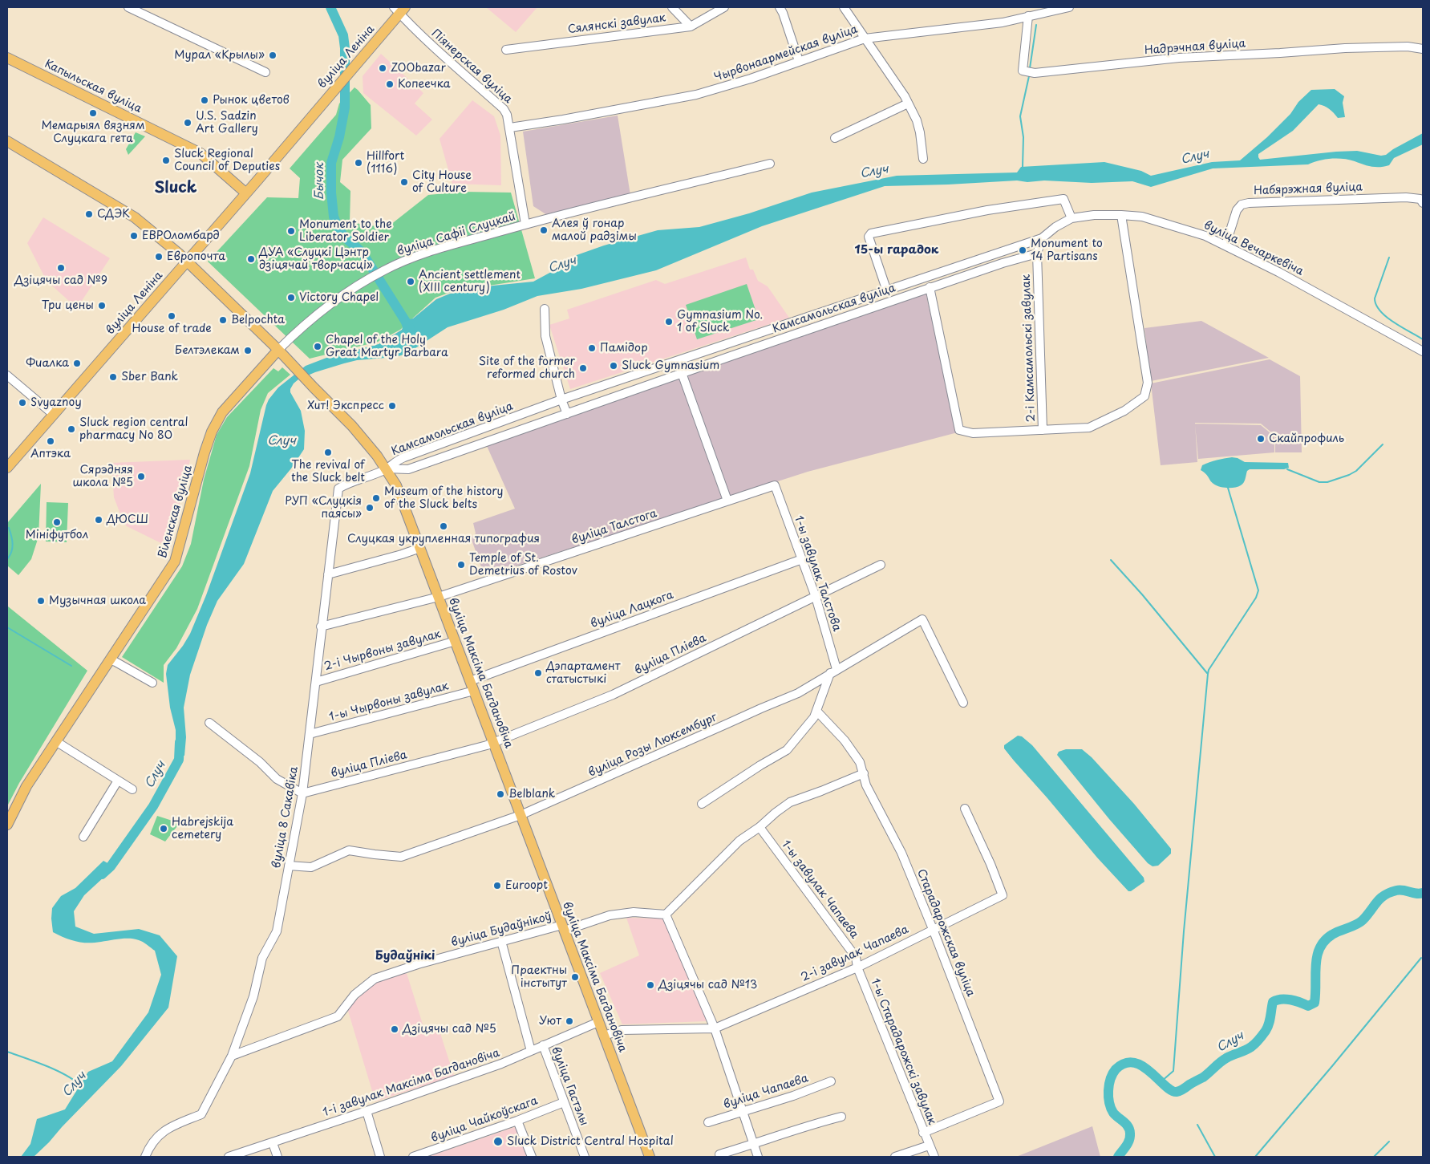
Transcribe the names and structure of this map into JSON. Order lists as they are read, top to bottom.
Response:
{
  "streets": {
    "main road": [
      "вуліца Леніна",
      "Капыльская вуліца",
      "Віленская вуліца",
      "вуліца Максіма Багдановіча"
    ],
    "street": [
      "Сялянскі завулак",
      "Надрэчная вуліца",
      "Чырвонаармейская вуліца",
      "Піянерская вуліца",
      "Набярэжная вуліца",
      "вуліца Сафіі Слуцкай",
      "вуліца Вечаркевіча",
      "Камсамольская вуліца",
      "2-і Камсамольскі завулак",
      "вуліца Талстога",
      "1-ы завулак Талстова",
      "вуліца Лацкога",
      "2-і Чырвоны завулак",
      "вуліца Пліева",
      "1-ы Чырвоны завулак",
      "вуліца Розы Люксембург",
      "вуліца 8 Сакавіка",
      "1-ы завулак Чапаева",
      "вуліца Будаўнікоў",
      "Старадарожская вуліца",
      "2-і завулак Чапаева",
      "1-ы Старадарожскі завулак",
      "1-і завулак Максіма Багдановіча",
      "вуліца Гастэлы",
      "вуліца Чапаева",
      "вуліца Чайкоўскага"
    ]
  },
  "crossings": [
    ["Надрэчная вуліца", "Чырвонаармейская вуліца"],
    ["Чырвонаармейская вуліца", "Піянерская вуліца"],
    ["вуліца Леніна", "Піянерская вуліца"],
    ["вуліца Леніна", "Капыльская вуліца"],
    ["вуліца Леніна", "вуліца Максіма Багдановіча"],
    ["Піянерская вуліца", "вуліца Сафіі Слуцкай"],
    ["Набярэжная вуліца", "вуліца Вечаркевіча"],
    ["вуліца Сафіі Слуцкай", "Віленская вуліца"],
    ["вуліца Сафіі Слуцкай", "вуліца Максіма Багдановіча"],
    ["вуліца Вечаркевіча", "2-і Камсамольскі завулак"],
    ["Камсамольская вуліца", "2-і Камсамольскі завулак"],
    ["Камсамольская вуліца", "вуліца Максіма Багдановіча"],
    ["Камсамольская вуліца", "вуліца 8 Сакавіка"],
    ["Віленская вуліца", "вуліца Максіма Багдановіча"],
    ["вуліца Талстога", "1-ы завулак Талстова"],
    ["вуліца Талстога", "вуліца Максіма Багдановіча"],
    ["вуліца Талстога", "вуліца 8 Сакавіка"],
    ["1-ы завулак Талстова", "вуліца Лацкога"],
    ["1-ы завулак Талстова", "вуліца Пліева"],
    ["1-ы завулак Талстова", "вуліца Розы Люксембург"],
    ["вуліца Лацкога", "вуліца Максіма Багдановіча"],
    ["вуліца Лацкога", "1-ы Чырвоны завулак"],
    ["2-і Чырвоны завулак", "вуліца Максіма Багдановіча"],
    ["2-і Чырвоны завулак", "вуліца 8 Сакавіка"],
    ["вуліца Пліева", "вуліца Максіма Багдановіча"],
    ["вуліца Пліева", "вуліца 8 Сакавіка"],
    ["вуліца Максіма Багдановіча", "1-ы Чырвоны завулак"],
    ["вуліца Максіма Багдановіча", "вуліца Розы Люксембург"],
    ["вуліца Максіма Багдановіча", "вуліца 8 Сакавіка"],
    ["вуліца Максіма Багдановіча", "вуліца Будаўнікоў"],
    ["вуліца Максіма Багдановіча", "2-і завулак Чапаева"],
    ["вуліца Максіма Багдановіча", "1-і завулак Максіма Багдановіча"],
    ["1-ы Чырвоны завулак", "вуліца 8 Сакавіка"],
    ["вуліца Розы Люксембург", "вуліца 8 Сакавіка"],
    ["вуліца 8 Сакавіка", "вуліца Будаўнікоў"],
    ["1-ы завулак Чапаева", "2-і завулак Чапаева"],
    ["1-ы завулак Чапаева", "1-ы Старадарожскі завулак"],
    ["Старадарожская вуліца", "2-і завулак Чапаева"],
    ["Старадарожская вуліца", "1-ы Старадарожскі завулак"],
    ["2-і завулак Чапаева", "1-ы Старадарожскі завулак"],
    ["1-і завулак Максіма Багдановіча", "вуліца Гастэлы"],
    ["вуліца Гастэлы", "вуліца Чайкоўскага"]
  ],
  "districts": ["Sluck", "15-ы гарадок", "Будаўнікі"],
  "water": ["Случ", "Бычок"],
  "places": [
    "Мурал «Крылы»",
    "ZOObazar",
    "Копеечка",
    "Рынок цветов",
    "Мемарыял вязням Слуцкага гета",
    "U.S. Sadzin Art Gallery",
    "Sluck Regional Council of Deputies",
    "Hillfort (1116)",
    "City House of Culture",
    "СДЭК",
    "Алея ў гонар малой радзімы",
    "Monument to the Liberator Soldier",
    "ЕВРОломбард",
    "Monument to 14 Partisans",
    "Европочта",
    "ДУА «Слуцкі Цэнтр дзіцячай творчасці»",
    "Дзіцячы сад №9",
    "Ancient settlement (XIII century)",
    "Victory Chapel",
    "Три цены",
    "House of trade",
    "Belpochta",
    "Gymnasium No. 1 of Sluck",
    "Chapel of the Holy Great Martyr Barbara",
    "Памідор",
    "Белтэлекам",
    "Фиалка",
    "Sluck Gymnasium",
    "Site of the former reformed church",
    "Sber Bank",
    "Svyaznoy",
    "Хит! Экспресс",
    "Sluck region central pharmacy No 80",
    "Скайпрофиль",
    "Аптэка",
    "The revival of the Sluck belt",
    "Сярэдняя школа №5",
    "Museum of the history of the Sluck belts",
    "РУП «Слуцкія паясы»",
    "ДЮСШ",
    "Мініфутбол",
    "Слуцкая укрупленная типография",
    "Temple of St. Demetrius of Rostov",
    "Музычная школа",
    "Дэпартамент статыстыкі",
    "Belblank",
    "Habrejskija cemetery",
    "Euroopt",
    "Праектны інстытут",
    "Дзіцячы сад №13",
    "Уют",
    "Дзіцячы сад №5",
    "Sluck District Central Hospital"
  ]
}
